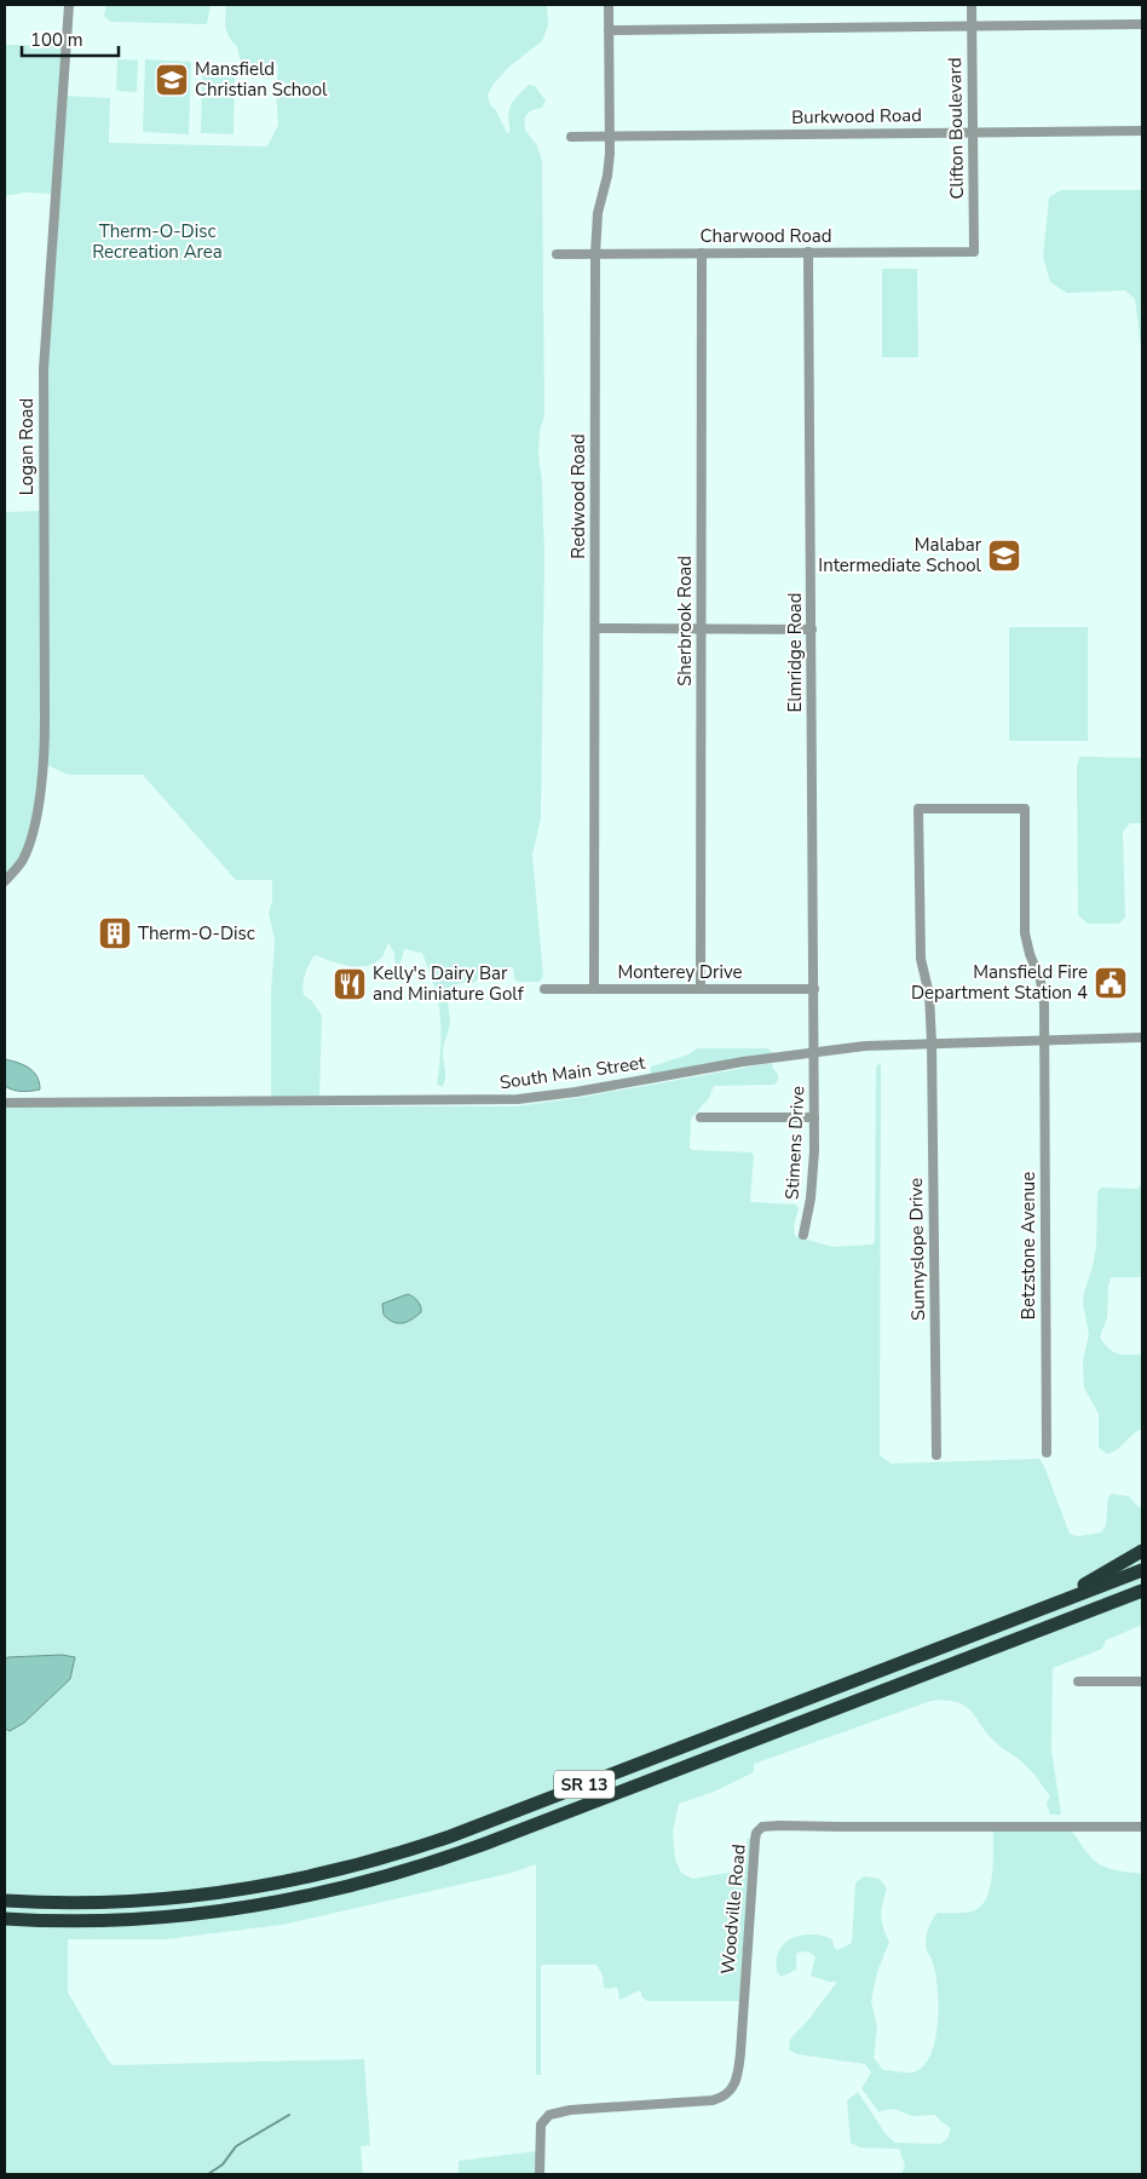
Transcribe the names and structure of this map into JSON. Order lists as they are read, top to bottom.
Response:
{
  "streets": {
    "highway": ["SR 13"],
    "street": [
      "Burkwood Road",
      "Clifton Boulevard",
      "Charwood Road",
      "Logan Road",
      "Redwood Road",
      "Sherbrook Road",
      "Elmridge Road",
      "Monterey Drive",
      "South Main Street",
      "Stimens Drive",
      "Betzstone Avenue",
      "Sunnyslope Drive",
      "Woodville Road"
    ]
  },
  "crossings": [
    ["Burkwood Road", "Clifton Boulevard"],
    ["Burkwood Road", "Redwood Road"],
    ["Clifton Boulevard", "Charwood Road"],
    ["Charwood Road", "Redwood Road"],
    ["Charwood Road", "Sherbrook Road"],
    ["Charwood Road", "Elmridge Road"],
    ["Redwood Road", "Monterey Drive"],
    ["Sherbrook Road", "Monterey Drive"],
    ["Elmridge Road", "Monterey Drive"],
    ["Elmridge Road", "South Main Street"],
    ["Elmridge Road", "Stimens Drive"],
    ["South Main Street", "Stimens Drive"],
    ["South Main Street", "Betzstone Avenue"],
    ["South Main Street", "Sunnyslope Drive"],
    ["Betzstone Avenue", "Sunnyslope Drive"]
  ],
  "parks": ["Therm-O-Disc Recreation Area"],
  "places": {
    "school or university": ["Mansfield Christian School", "Malabar Intermediate School"],
    "building": ["Therm-O-Disc"],
    "public building": ["Mansfield Fire Department Station 4"],
    "restaurant": ["Kelly's Dairy Bar and Miniature Golf"]
  },
  "scale_bar": "100 m"
}
